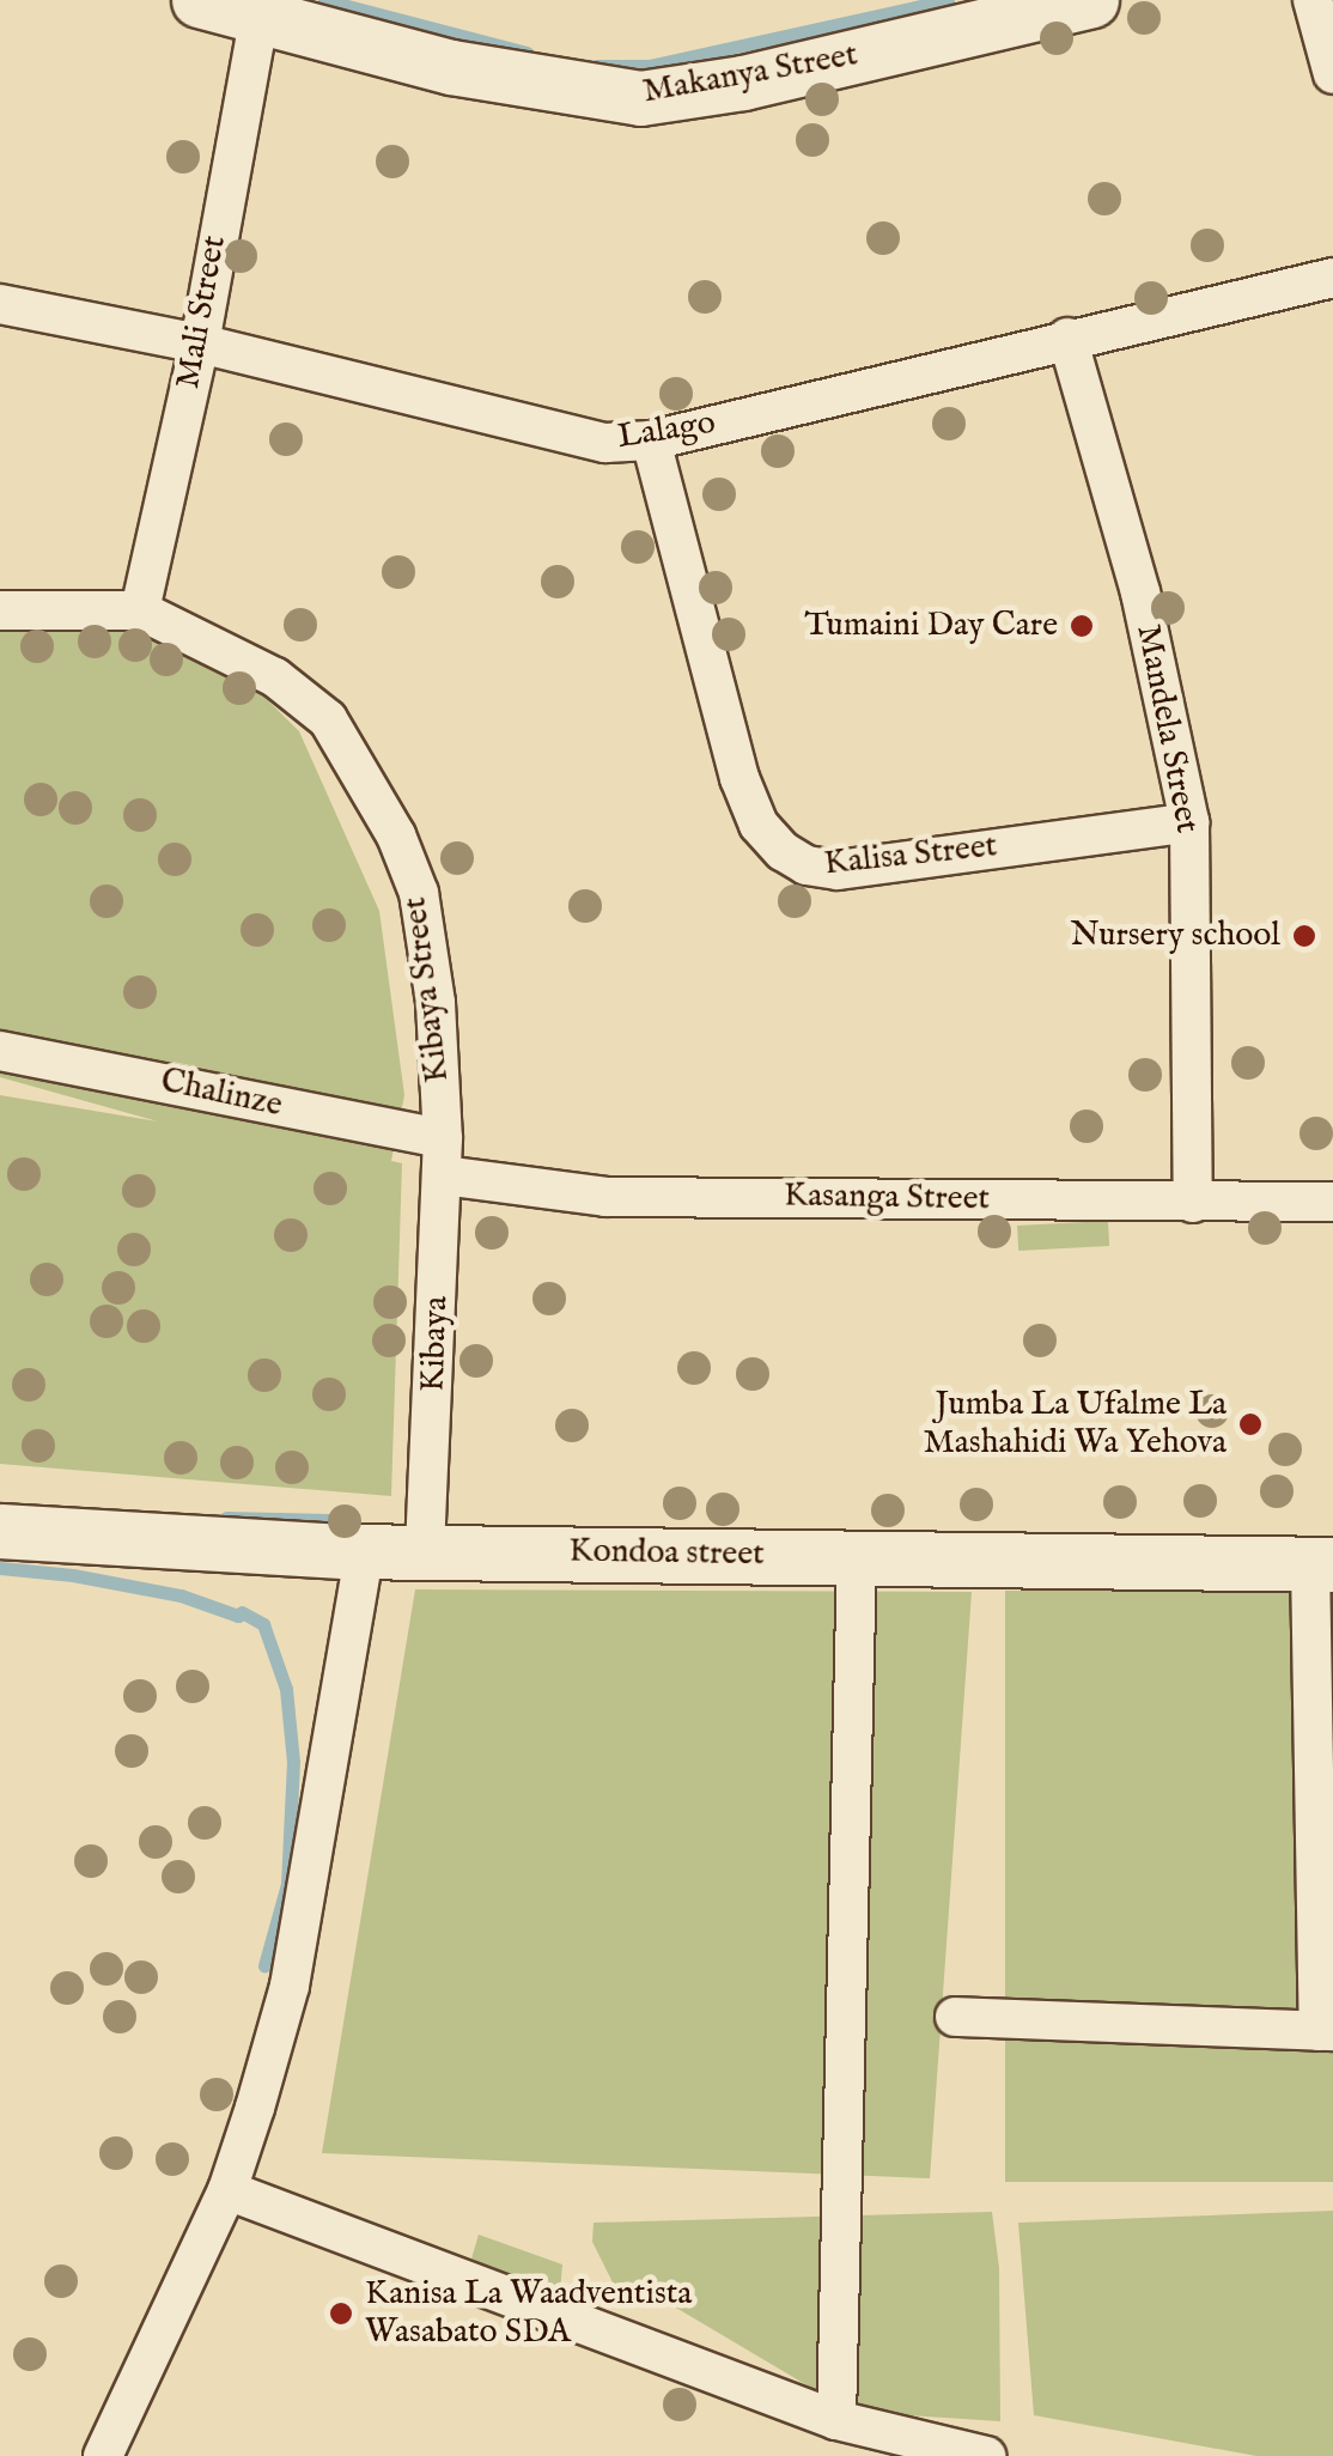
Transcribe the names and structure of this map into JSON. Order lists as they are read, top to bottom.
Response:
{
  "streets": {
    "street": [
      "Makanya Street",
      "Mali Street",
      "Lalago",
      "Mandela Street",
      "Kalisa Street",
      "Kibaya Street",
      "Chalinze",
      "Kasanga Street",
      "Kibaya",
      "Kondoa street"
    ]
  },
  "crossings": [
    ["Makanya Street", "Mali Street"],
    ["Mali Street", "Lalago"],
    ["Mali Street", "Kibaya Street"],
    ["Lalago", "Mandela Street"],
    ["Lalago", "Kalisa Street"],
    ["Mandela Street", "Kalisa Street"],
    ["Mandela Street", "Kasanga Street"],
    ["Kibaya Street", "Chalinze"],
    ["Kibaya Street", "Kasanga Street"],
    ["Kibaya Street", "Kibaya"],
    ["Chalinze", "Kasanga Street"],
    ["Chalinze", "Kibaya"],
    ["Kasanga Street", "Kibaya"],
    ["Kibaya", "Kondoa street"]
  ],
  "places": [
    "Tumaini Day Care",
    "Nursery school",
    "Jumba La Ufalme La Mashahidi Wa Yehova",
    "Kanisa La Waadventista Wasabato SDA"
  ]
}
